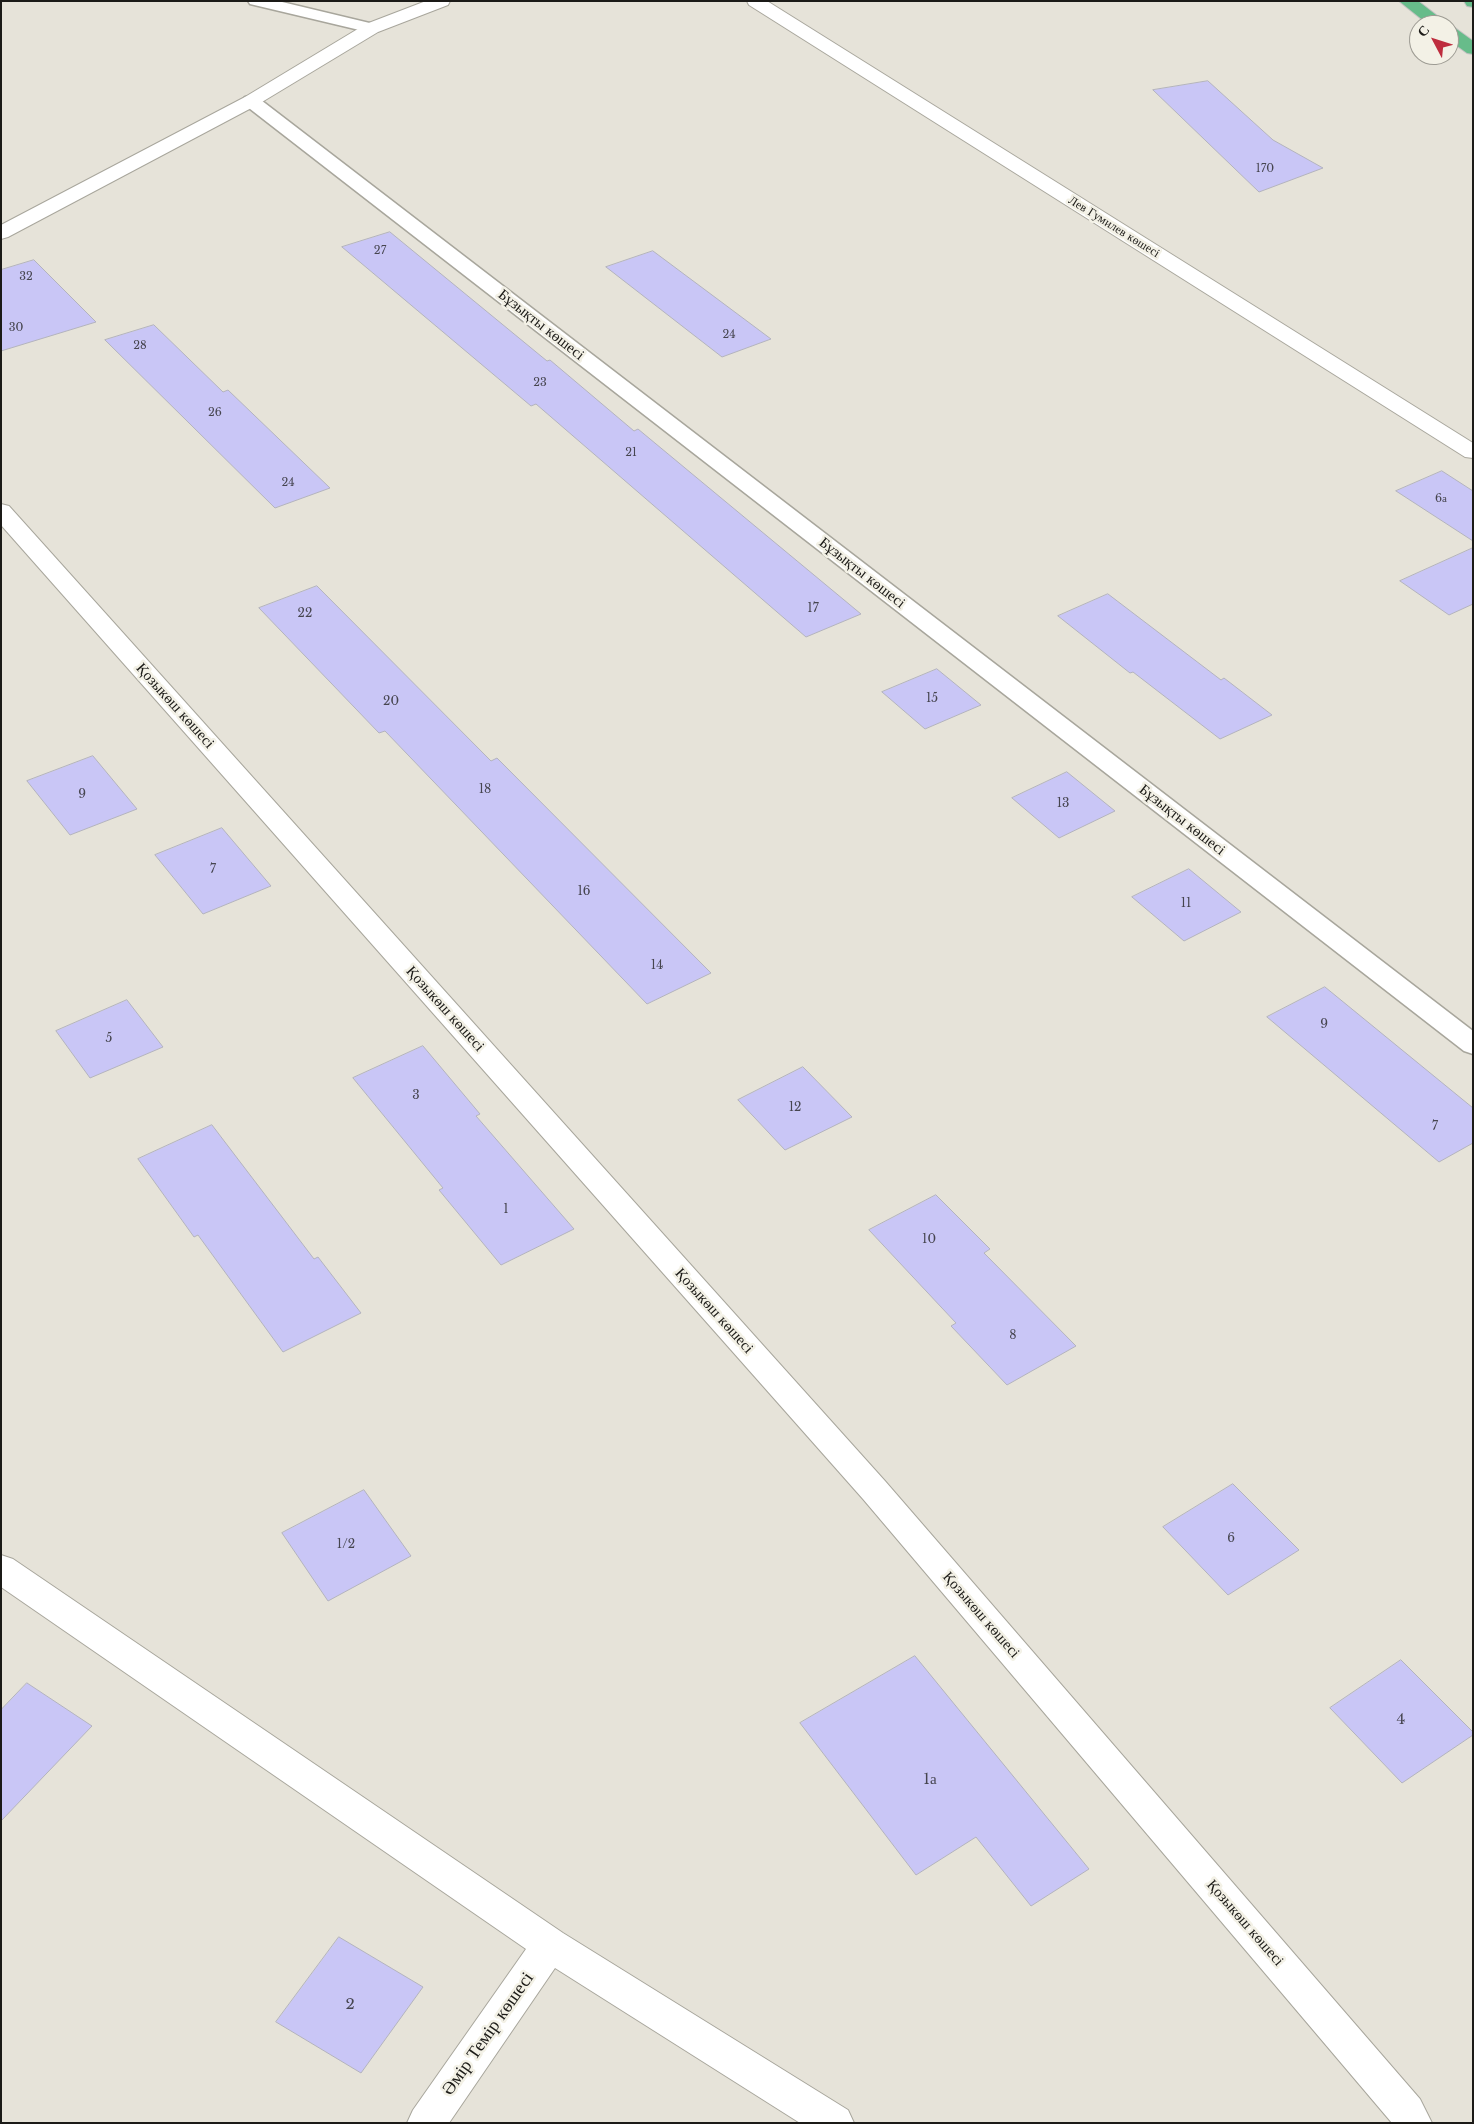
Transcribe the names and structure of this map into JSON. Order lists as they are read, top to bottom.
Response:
{
  "streets": {
    "street": ["Лев Гумилев көшесі", "Қозыкөш көшесі", "Әмір Темір көшесі"],
    "lane": ["Бұзықты көшесі"]
  },
  "house_numbers": [
    "170",
    "27",
    "32",
    "30",
    "24",
    "28",
    "23",
    "26",
    "21",
    "24",
    "6а",
    "17",
    "22",
    "15",
    "20",
    "18",
    "9",
    "13",
    "7",
    "16",
    "11",
    "14",
    "9",
    "5",
    "3",
    "12",
    "7",
    "1",
    "10",
    "8",
    "6",
    "1/2",
    "4",
    "1а",
    "2"
  ],
  "north": "top left"
}
